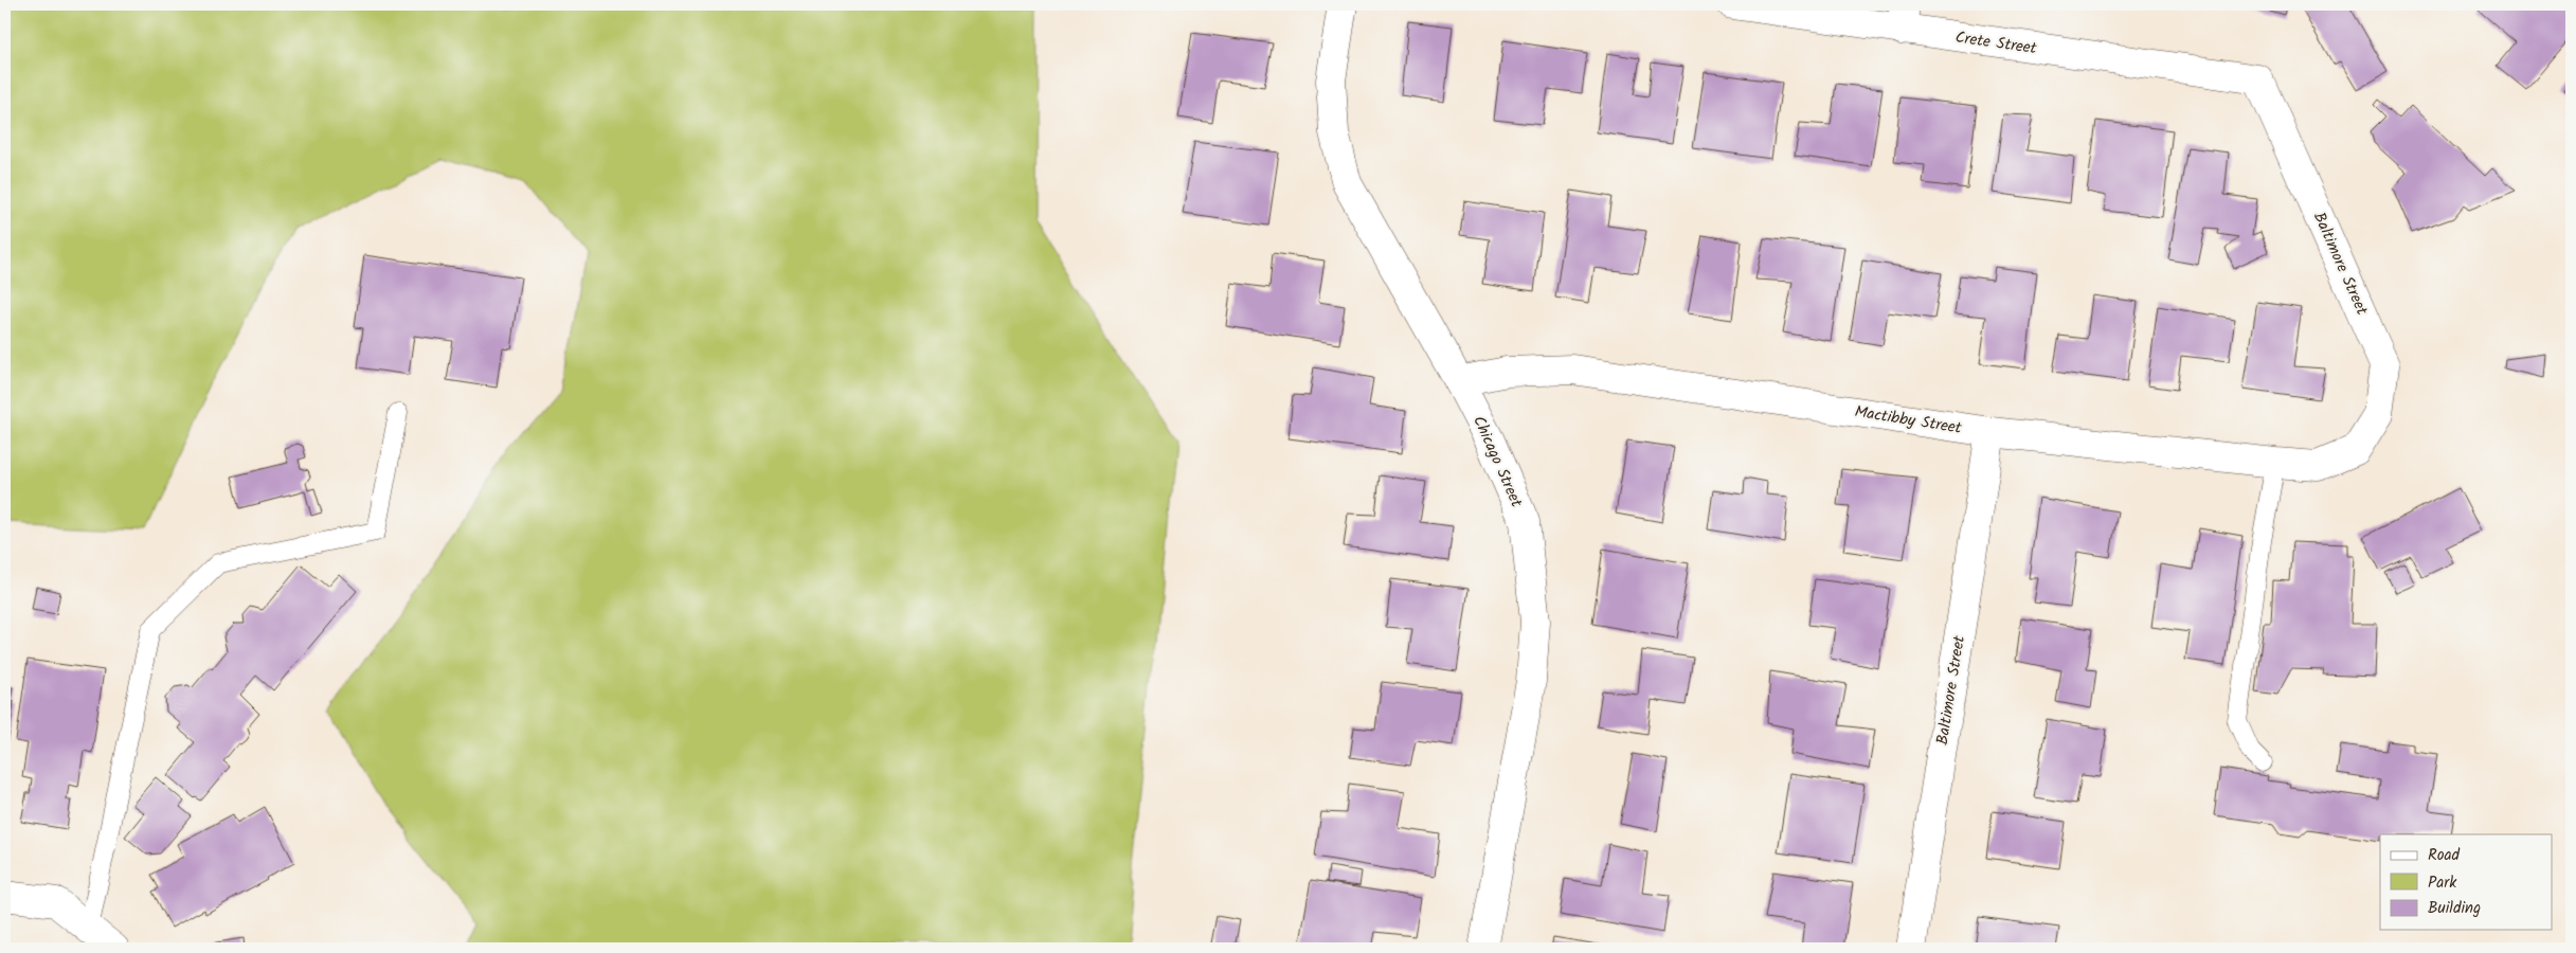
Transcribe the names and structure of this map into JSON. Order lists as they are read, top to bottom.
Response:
{
  "streets": {
    "street": [
      "Crete Street",
      "Baltimore Street",
      "Mactibby Street",
      "Chicago Street"
    ]
  },
  "crossings": [
    ["Crete Street", "Baltimore Street"],
    ["Baltimore Street", "Mactibby Street"],
    ["Mactibby Street", "Chicago Street"]
  ],
  "legend": ["Road", "Park", "Building"]
}
